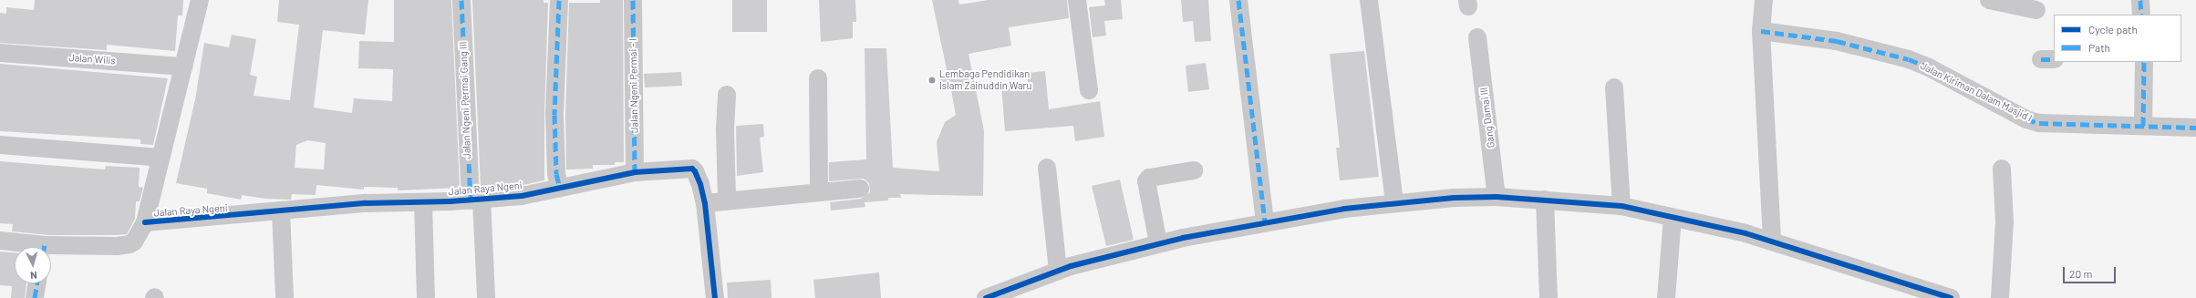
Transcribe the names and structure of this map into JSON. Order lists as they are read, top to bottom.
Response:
{
  "streets": {
    "street": [
      "Jalan Wilis",
      "Jalan Ngeni Permai - I",
      "Jalan Kiriman Dalam Masjid I",
      "Jalan Ngeni Permai Gang III",
      "Gang Damai III",
      "Jalan Raya Ngeni"
    ]
  },
  "crossings": [
    ["Jalan Ngeni Permai - I", "Jalan Raya Ngeni"],
    ["Jalan Ngeni Permai Gang III", "Jalan Raya Ngeni"]
  ],
  "places": ["Lembaga Pendidikan Islam Zainuddin Waru"],
  "legend": ["Cycle path", "Path"],
  "scale_bar": "20 m",
  "north": "bottom"
}
